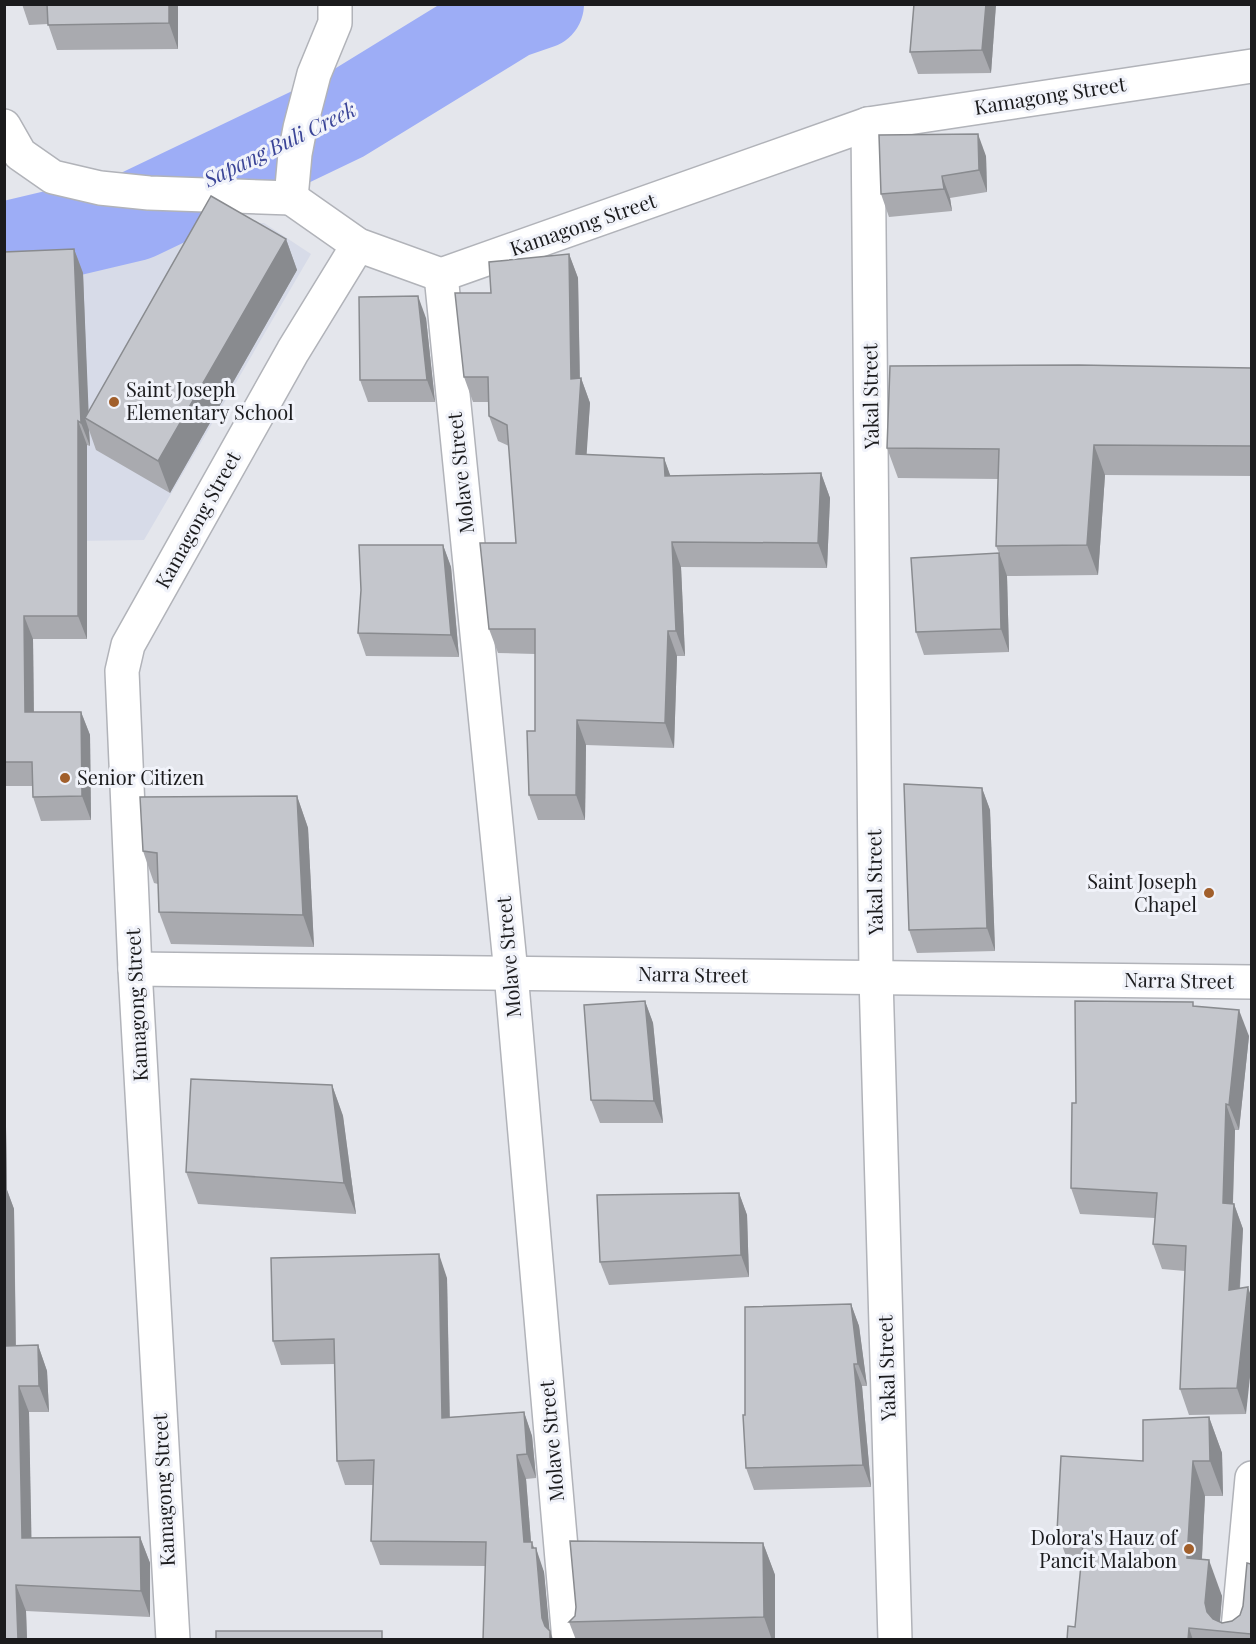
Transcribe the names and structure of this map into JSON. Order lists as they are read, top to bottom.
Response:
{
  "streets": {
    "street": [
      "Kamagong Street",
      "Yakal Street",
      "Molave Street",
      "Narra Street"
    ]
  },
  "crossings": [
    ["Kamagong Street", "Yakal Street"],
    ["Kamagong Street", "Molave Street"],
    ["Kamagong Street", "Narra Street"],
    ["Yakal Street", "Narra Street"],
    ["Molave Street", "Narra Street"]
  ],
  "water": ["Sapang Buli Creek"],
  "places": [
    "Saint Joseph Elementary School",
    "Senior Citizen",
    "Saint Joseph Chapel",
    "Dolora's Hauz of Pancit Malabon"
  ]
}
